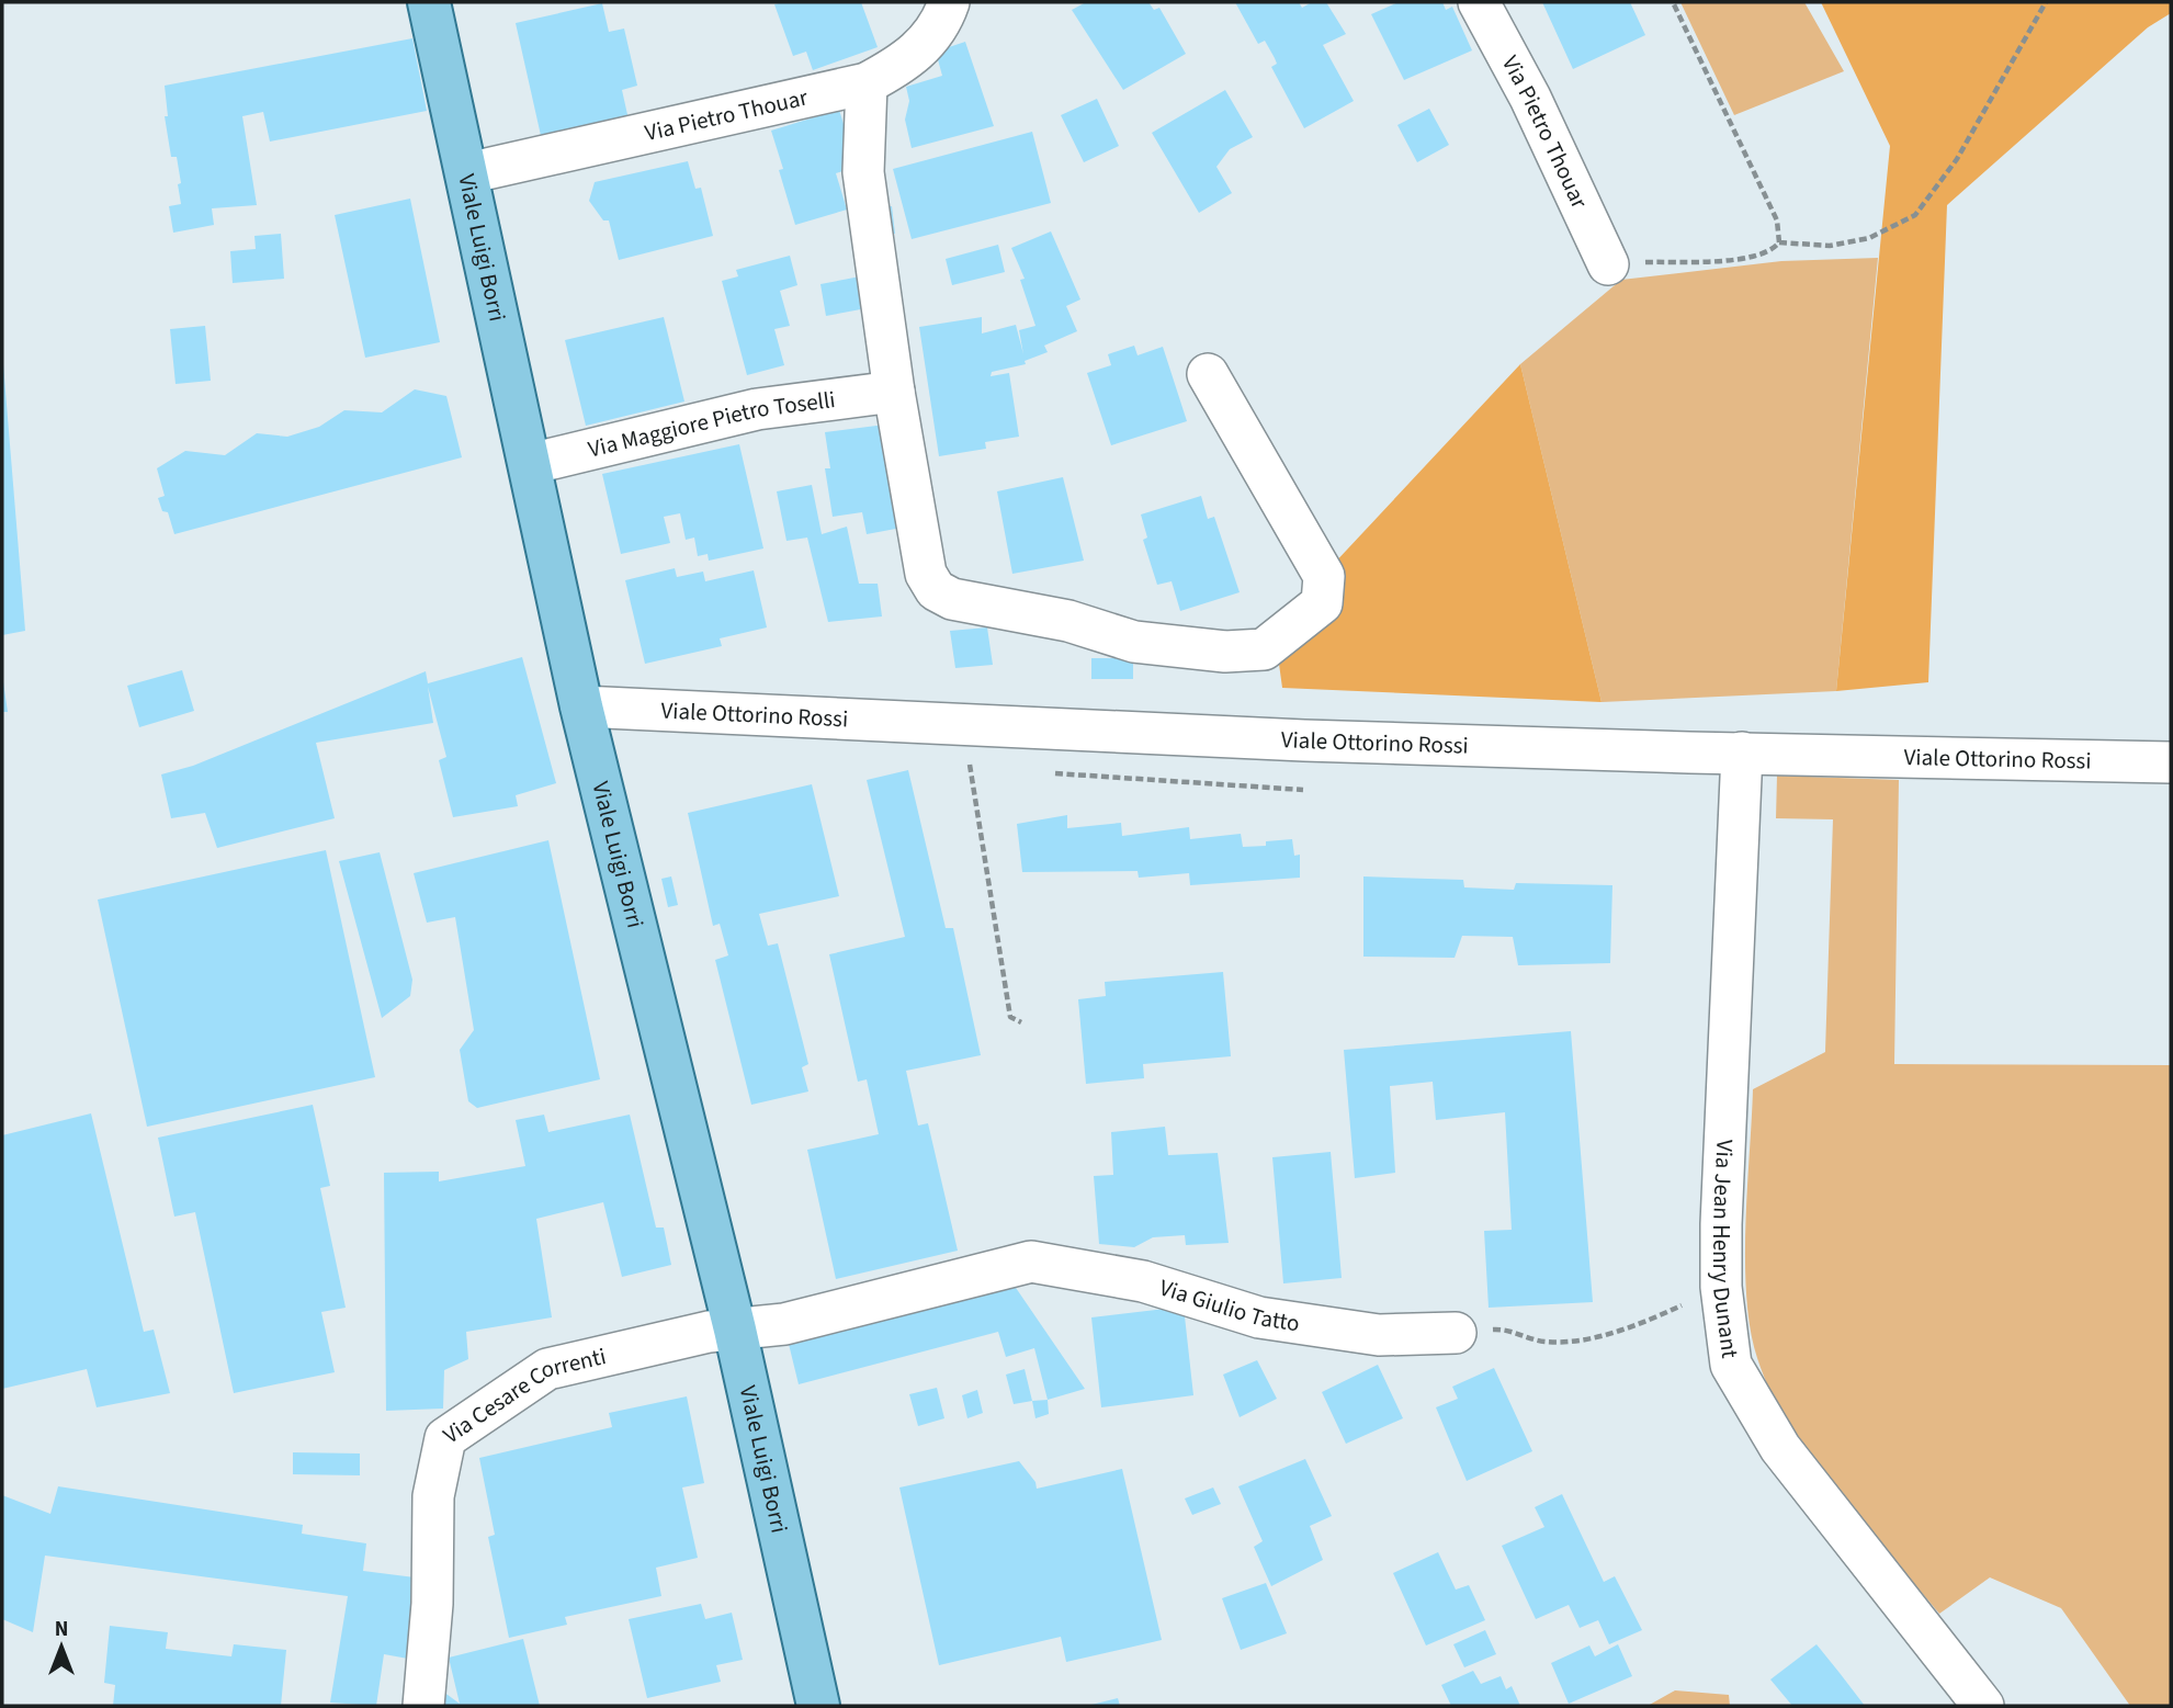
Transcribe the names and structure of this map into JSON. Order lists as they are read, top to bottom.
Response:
{
  "streets": {
    "main road": ["Viale Luigi Borri"],
    "street": [
      "Via Pietro Thouar",
      "Via Maggiore Pietro Toselli",
      "Viale Ottorino Rossi",
      "Via Jean Henry Dunant",
      "Via Giulio Tatto",
      "Via Cesare Correnti"
    ]
  },
  "crossings": [
    ["Via Pietro Thouar", "Viale Luigi Borri"],
    ["Viale Luigi Borri", "Via Maggiore Pietro Toselli"],
    ["Viale Luigi Borri", "Viale Ottorino Rossi"],
    ["Viale Luigi Borri", "Via Giulio Tatto"],
    ["Viale Luigi Borri", "Via Cesare Correnti"],
    ["Viale Ottorino Rossi", "Via Jean Henry Dunant"],
    ["Via Giulio Tatto", "Via Cesare Correnti"]
  ],
  "north": "top"
}
